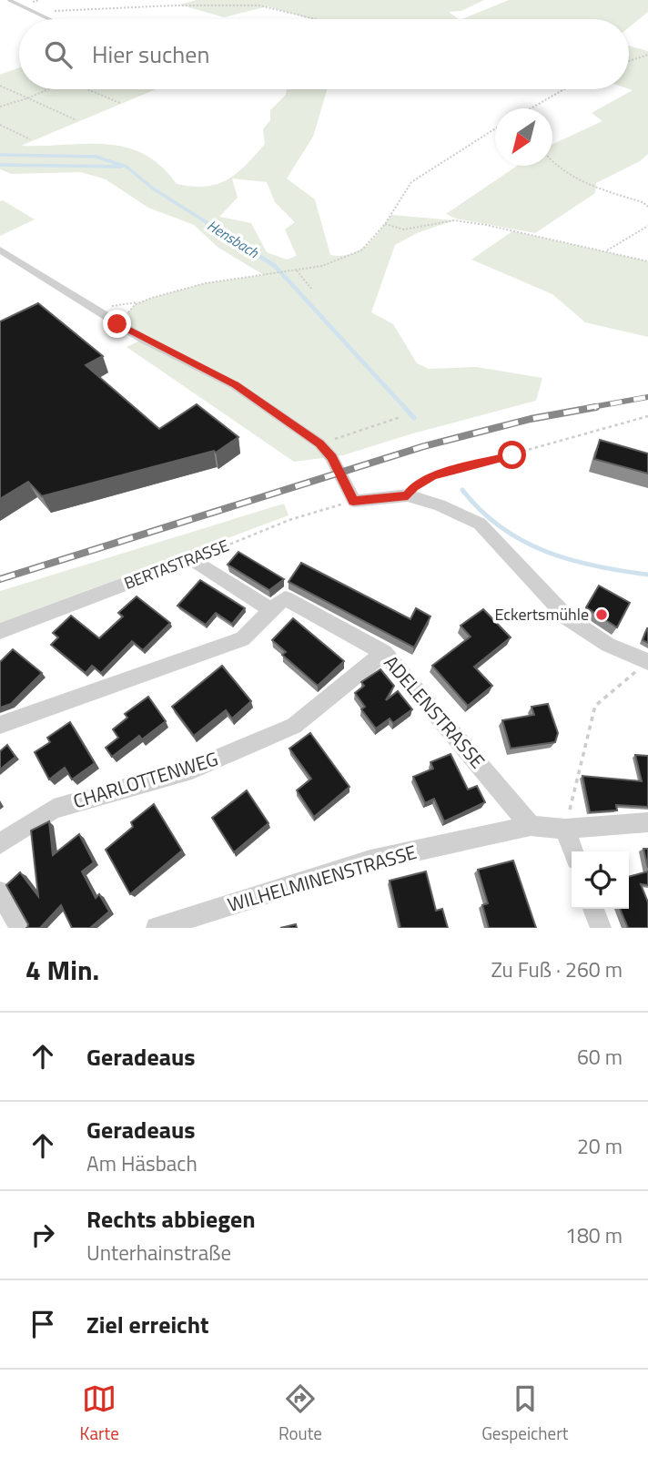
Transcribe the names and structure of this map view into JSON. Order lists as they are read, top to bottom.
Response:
{
  "streets": {
    "street": [
      "BERTASTRASSE",
      "ADELENSTRASSE",
      "CHARLOTTENWEG",
      "WILHELMINENSTRASSE"
    ]
  },
  "crossings": [
    ["ADELENSTRASSE", "CHARLOTTENWEG"],
    ["ADELENSTRASSE", "WILHELMINENSTRASSE"]
  ],
  "water": ["Hensbach"],
  "places": ["Eckertsmühle"],
  "north": "bottom left",
  "page": {
    "search": "Hier suchen",
    "heading": ["4 Min.", "Zu Fuß · 260 m"],
    "list": [
      ["Geradeaus", "60 m"],
      ["Geradeaus", "Am Häsbach", "20 m"],
      ["Rechts abbiegen", "Unterhainstraße", "180 m"],
      "Ziel erreicht"
    ],
    "nav": ["Karte", "Route", "Gespeichert"]
  }
}
